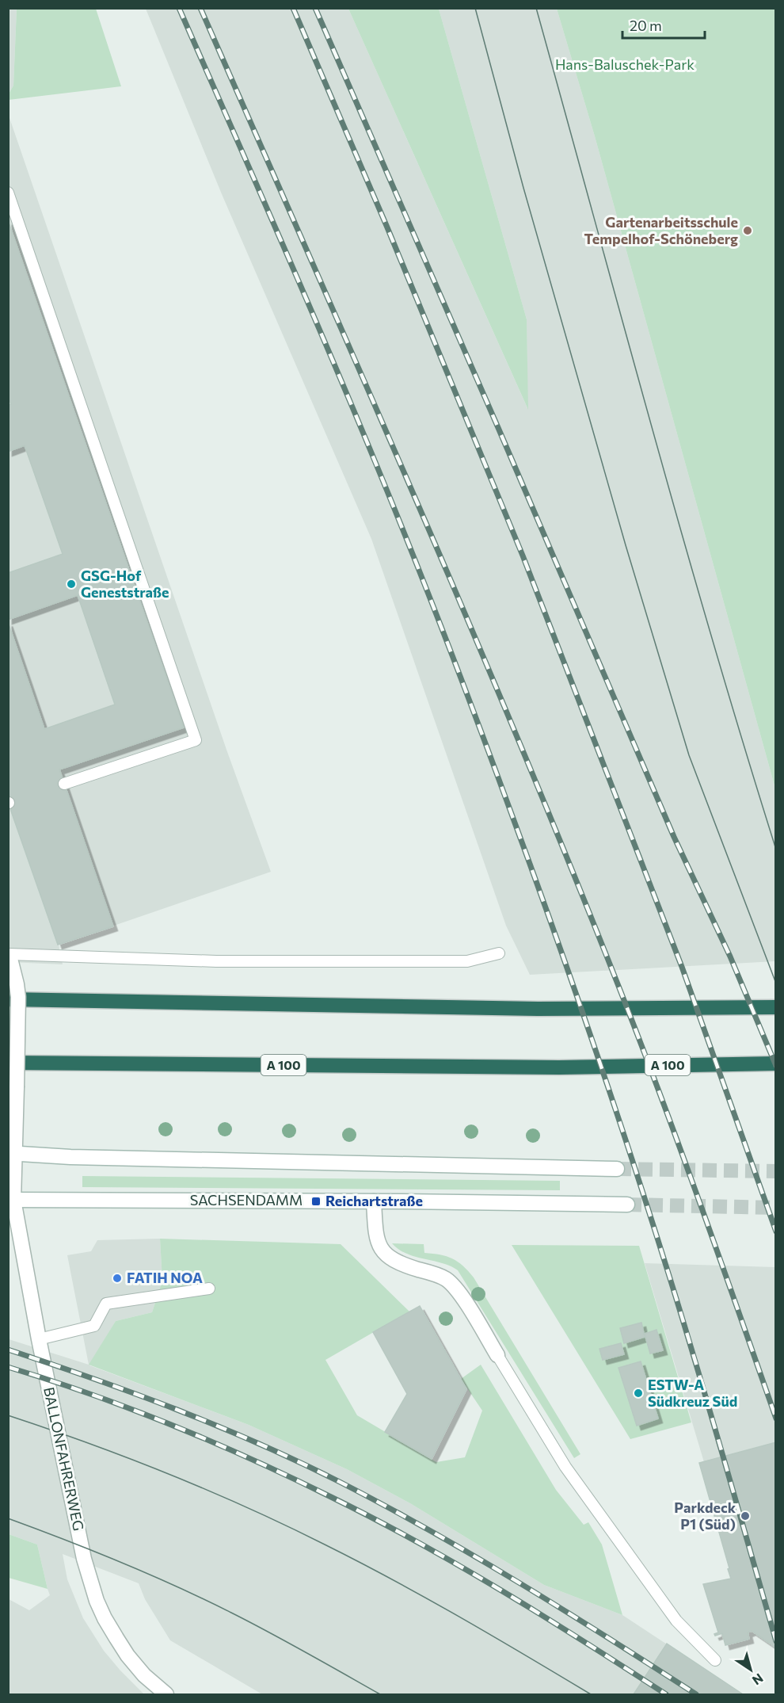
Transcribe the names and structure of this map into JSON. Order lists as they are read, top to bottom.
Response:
{
  "streets": {
    "highway": ["A 100"],
    "main road": ["SACHSENDAMM", "BALLONFAHRERWEG"]
  },
  "crossings": [
    ["SACHSENDAMM", "BALLONFAHRERWEG"]
  ],
  "parks": ["Hans-Baluschek-Park"],
  "places": {
    "other": [
      "Gartenarbeitsschule Tempelhof-Schöneberg",
      "GSG-Hof Geneststraße",
      "FATIH NOA",
      "ESTW-A Südkreuz Süd",
      "Parkdeck P1 (Süd)"
    ],
    "transit": ["Reichartstraße"]
  },
  "scale_bar": "20 m",
  "north": "bottom right"
}
